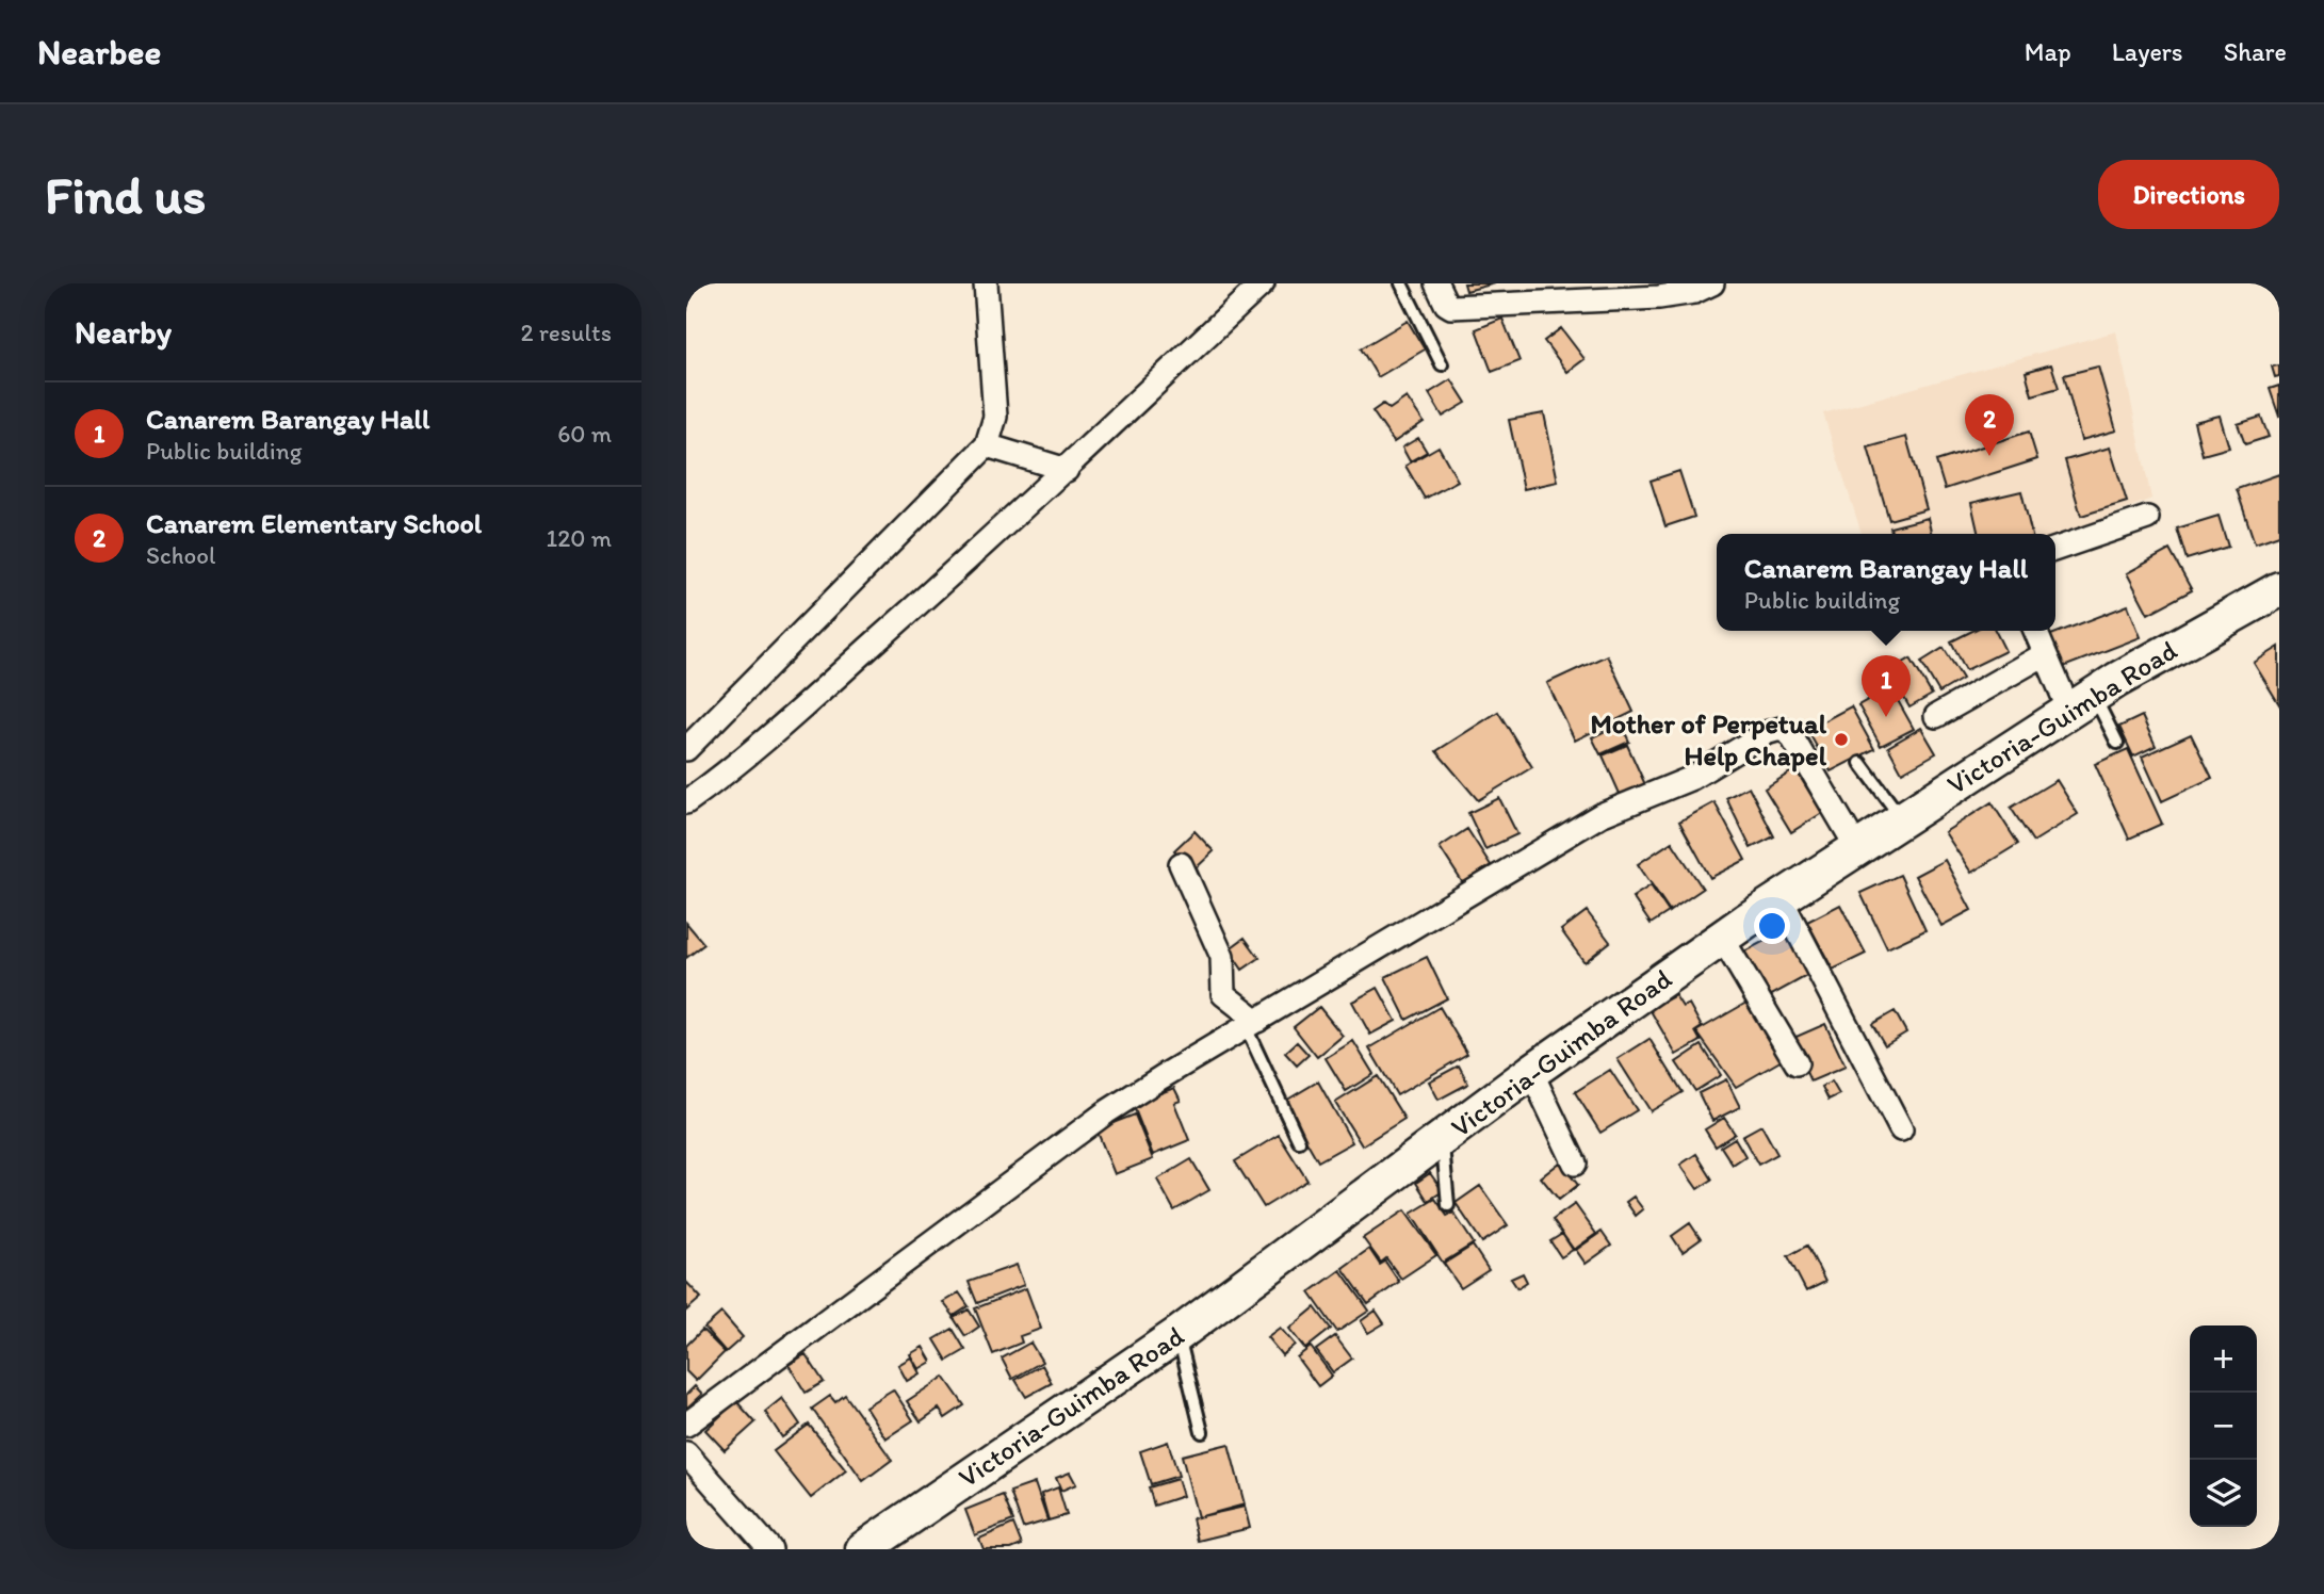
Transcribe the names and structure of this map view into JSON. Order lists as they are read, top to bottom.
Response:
{
  "streets": {
    "main road": ["Victoria-Guimba Road"]
  },
  "places": ["Mother of Perpetual Help Chapel"],
  "page": {
    "header": "Nearbee",
    "nav": ["Map", "Layers", "Share"],
    "buttons": "Directions",
    "title": "Find us",
    "heading": ["Nearby", "2 results"],
    "list": [
      {
        "mark": "1",
        "name": "Canarem Barangay Hall",
        "note": "Public building",
        "value": "60 m"
      },
      {
        "mark": "2",
        "name": "Canarem Elementary School",
        "note": "School",
        "value": "120 m"
      }
    ],
    "pins": ["2", "1"],
    "popup": ["Canarem Barangay Hall", "Public building"],
    "map_buttons": ["+", "−"]
  }
}
